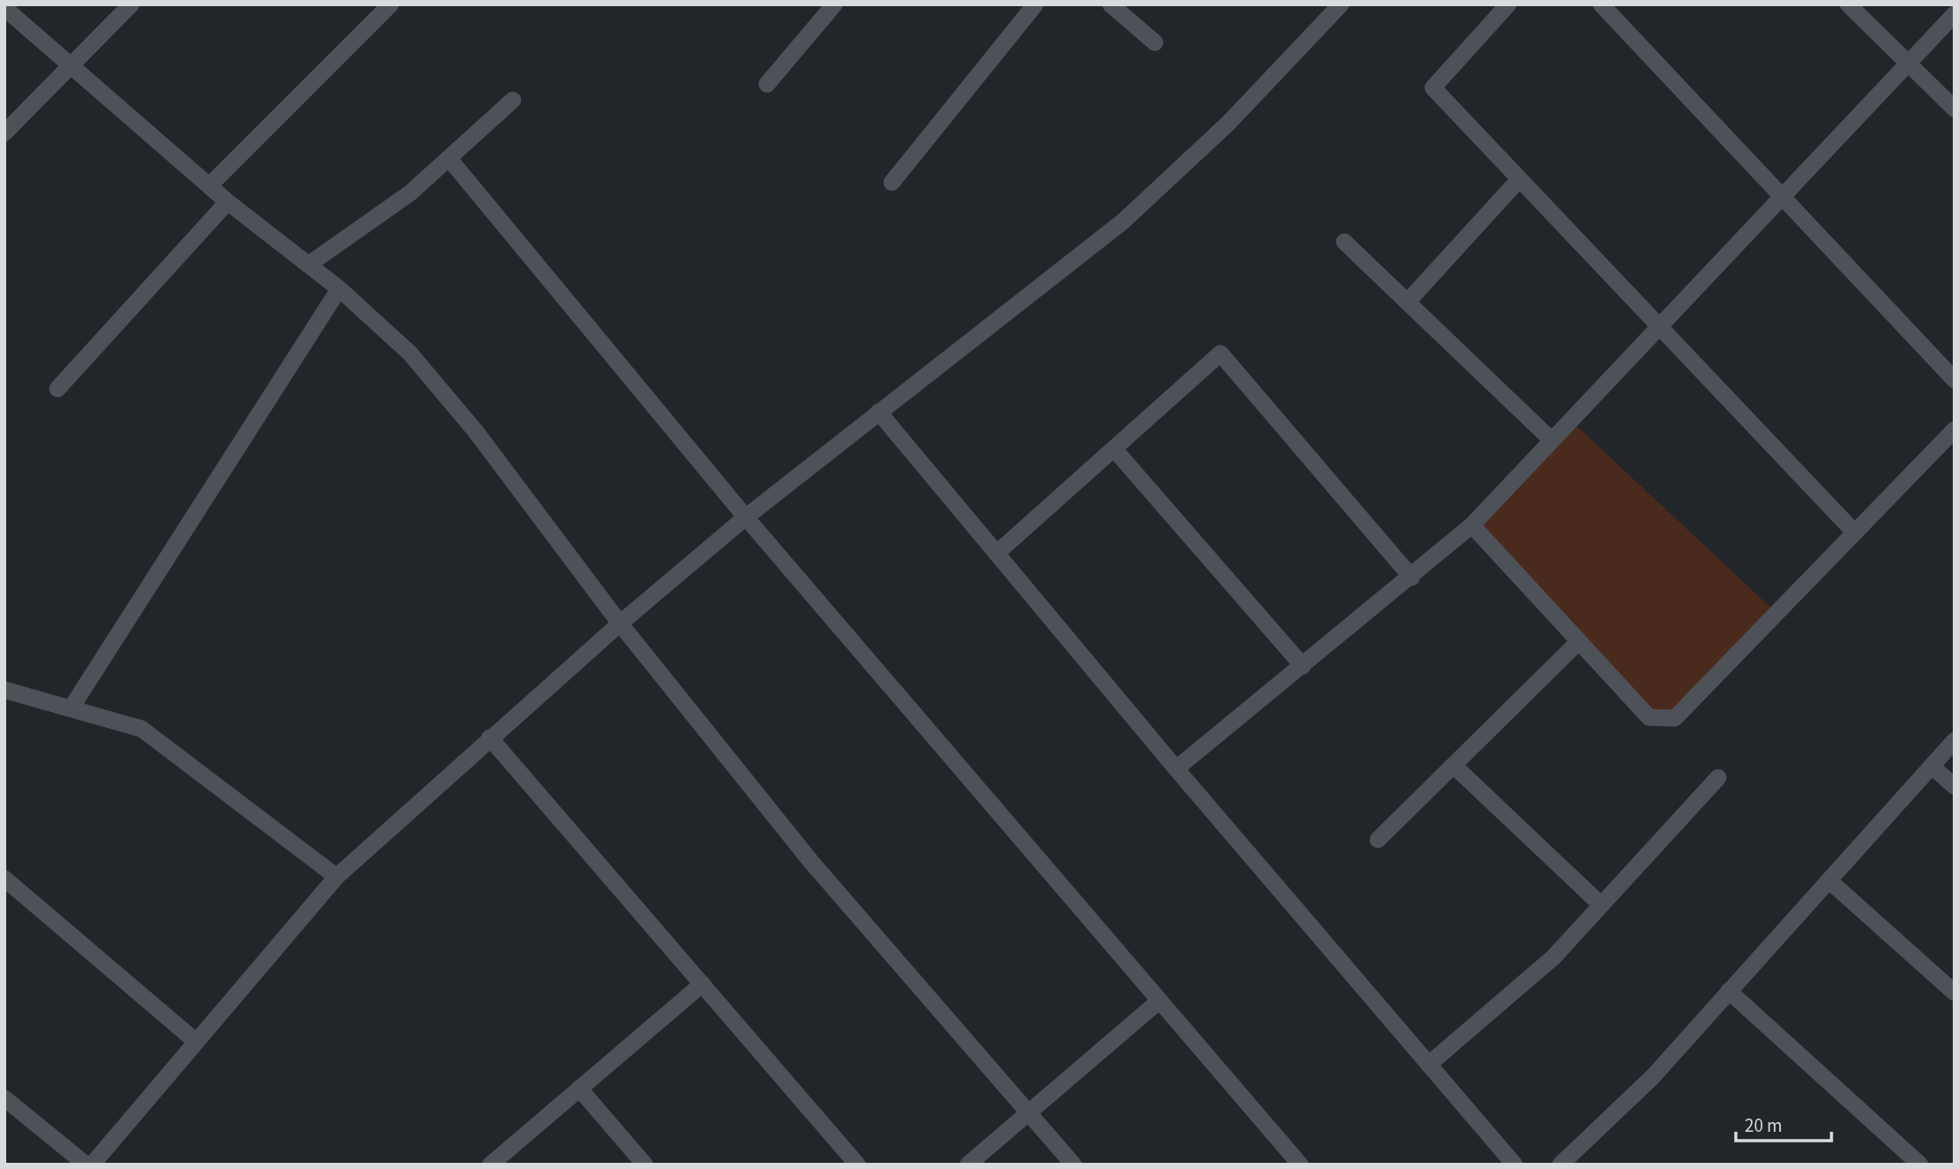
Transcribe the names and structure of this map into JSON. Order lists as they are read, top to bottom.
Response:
{
  "scale_bar": "20 m"
}
